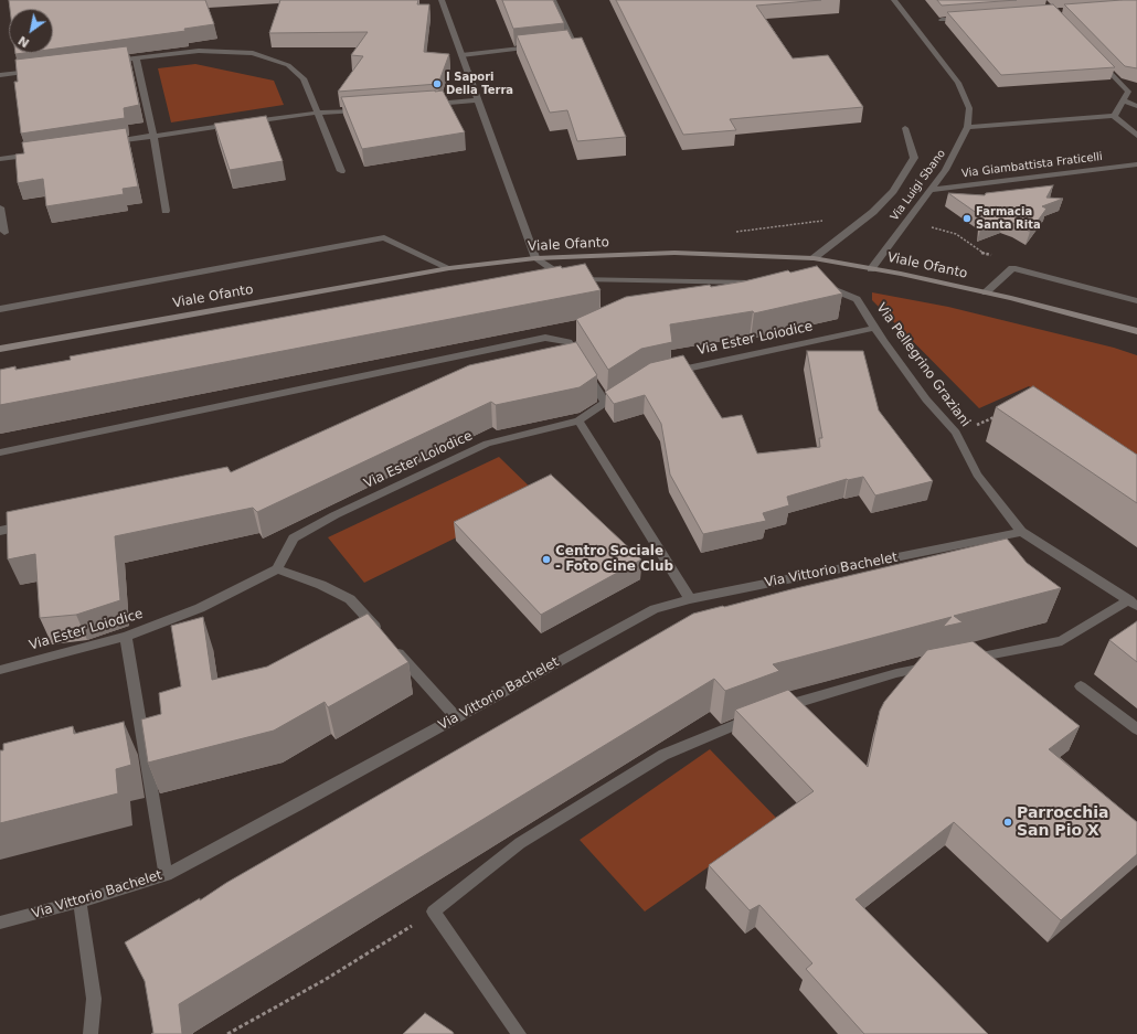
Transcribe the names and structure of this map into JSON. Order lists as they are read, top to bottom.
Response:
{
  "streets": {
    "main road": ["Viale Ofanto"],
    "street": [
      "Via Giambattista Fraticelli",
      "Via Luigi Sbano",
      "Via Ester Loiodice",
      "Via Pellegrino Graziani",
      "Via Vittorio Bachelet"
    ]
  },
  "crossings": [
    ["Via Giambattista Fraticelli", "Via Luigi Sbano"],
    ["Via Luigi Sbano", "Viale Ofanto"],
    ["Via Ester Loiodice", "Via Pellegrino Graziani"],
    ["Via Pellegrino Graziani", "Via Vittorio Bachelet"]
  ],
  "places": [
    "I Sapori Della Terra",
    "Farmacia Santa Rita",
    "Centro Sociale - Foto Cine Club",
    "Parrocchia San Pio X"
  ],
  "north": "bottom left"
}
